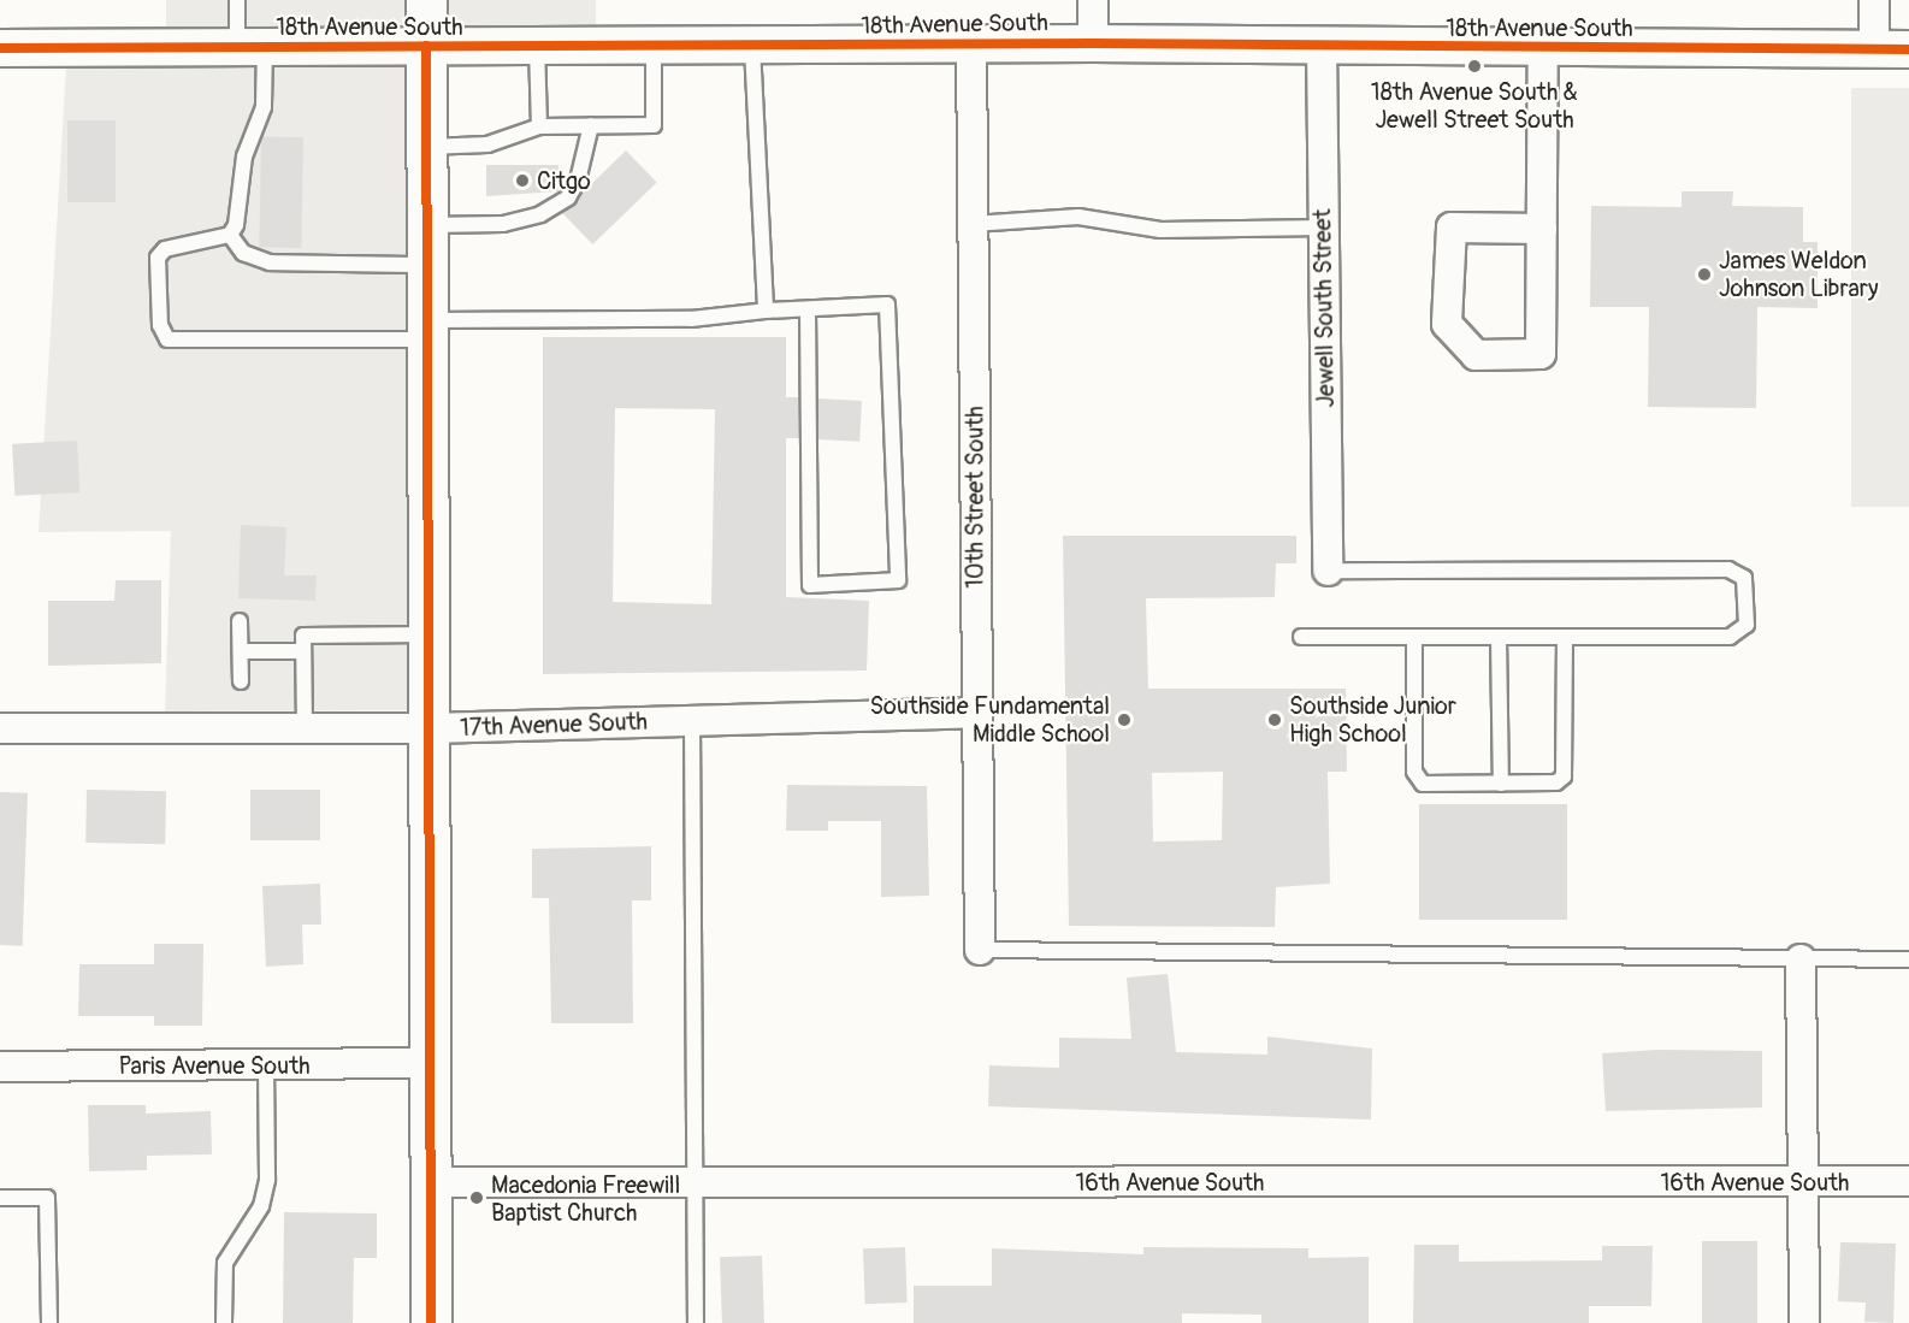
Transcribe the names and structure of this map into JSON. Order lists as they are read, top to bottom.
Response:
{
  "streets": {
    "street": [
      "18th Avenue South",
      "Jewell South Street",
      "10th Street South",
      "17th Avenue South",
      "Paris Avenue South",
      "16th Avenue South"
    ]
  },
  "crossings": [
    ["18th Avenue South", "Jewell South Street"],
    ["18th Avenue South", "10th Street South"],
    ["10th Street South", "17th Avenue South"]
  ],
  "places": [
    "18th Avenue South & Jewell Street South",
    "Citgo",
    "James Weldon Johnson Library",
    "Southside Fundamental Middle School",
    "Southside Junior High School",
    "Macedonia Freewill Baptist Church"
  ]
}
